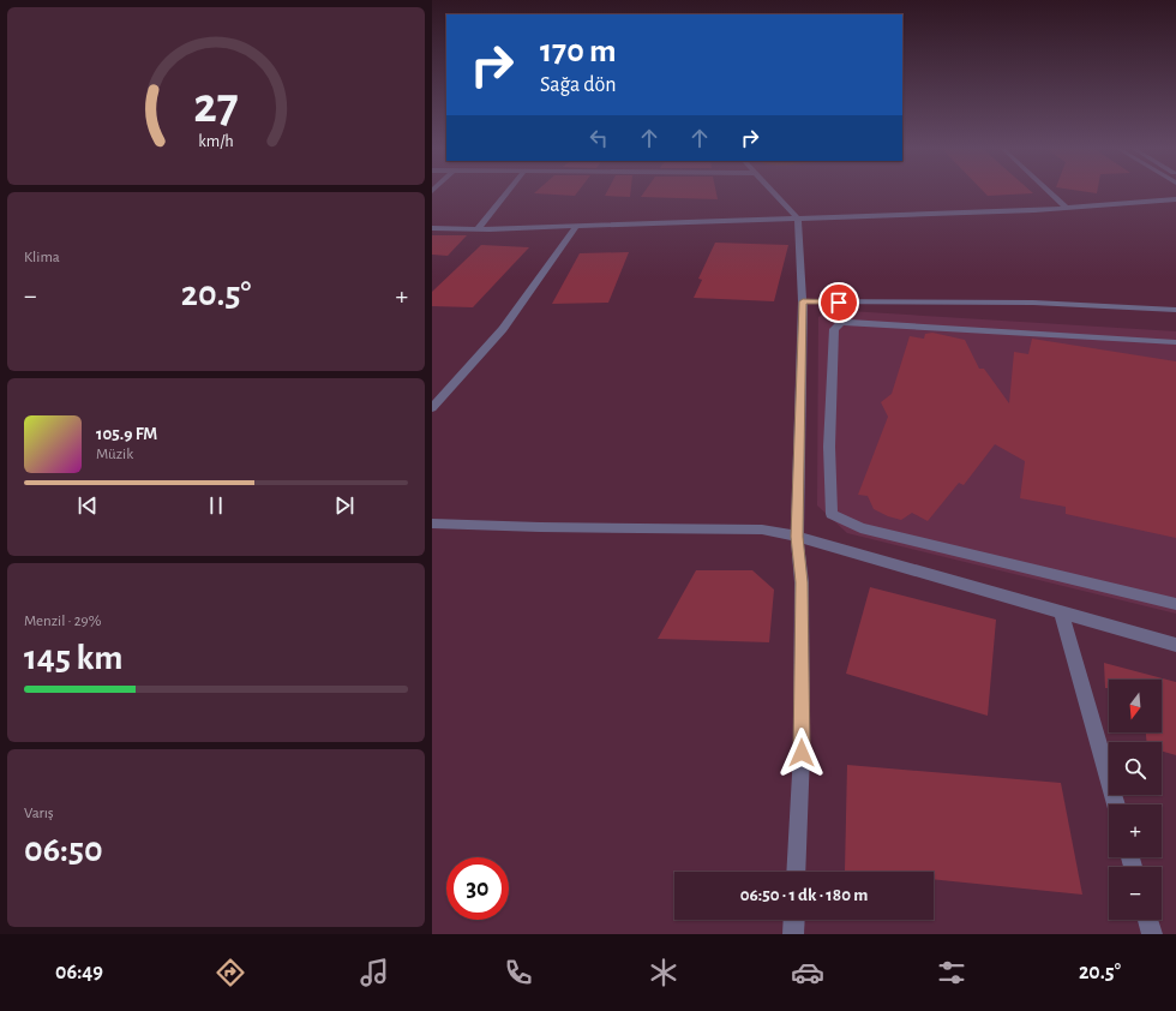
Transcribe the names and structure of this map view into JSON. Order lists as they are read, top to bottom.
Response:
{
  "north": "bottom",
  "page": {
    "turn": ["170 m", "Sağa dön"],
    "tile": [
      "Klima",
      ["Menzil · 29%", "145 km"],
      ["Varış", "06:50"]
    ],
    "heat": ["−", "20.5°", "+"],
    "song": ["105.9 FM", "Müzik"],
    "map_buttons": ["+", "−"],
    "limit": "30",
    "trip": "06:50 · 1 dk · 180 m",
    "tabs": ["06:49", "20.5°"],
    "gauge": ["27", "km/h"]
  }
}
